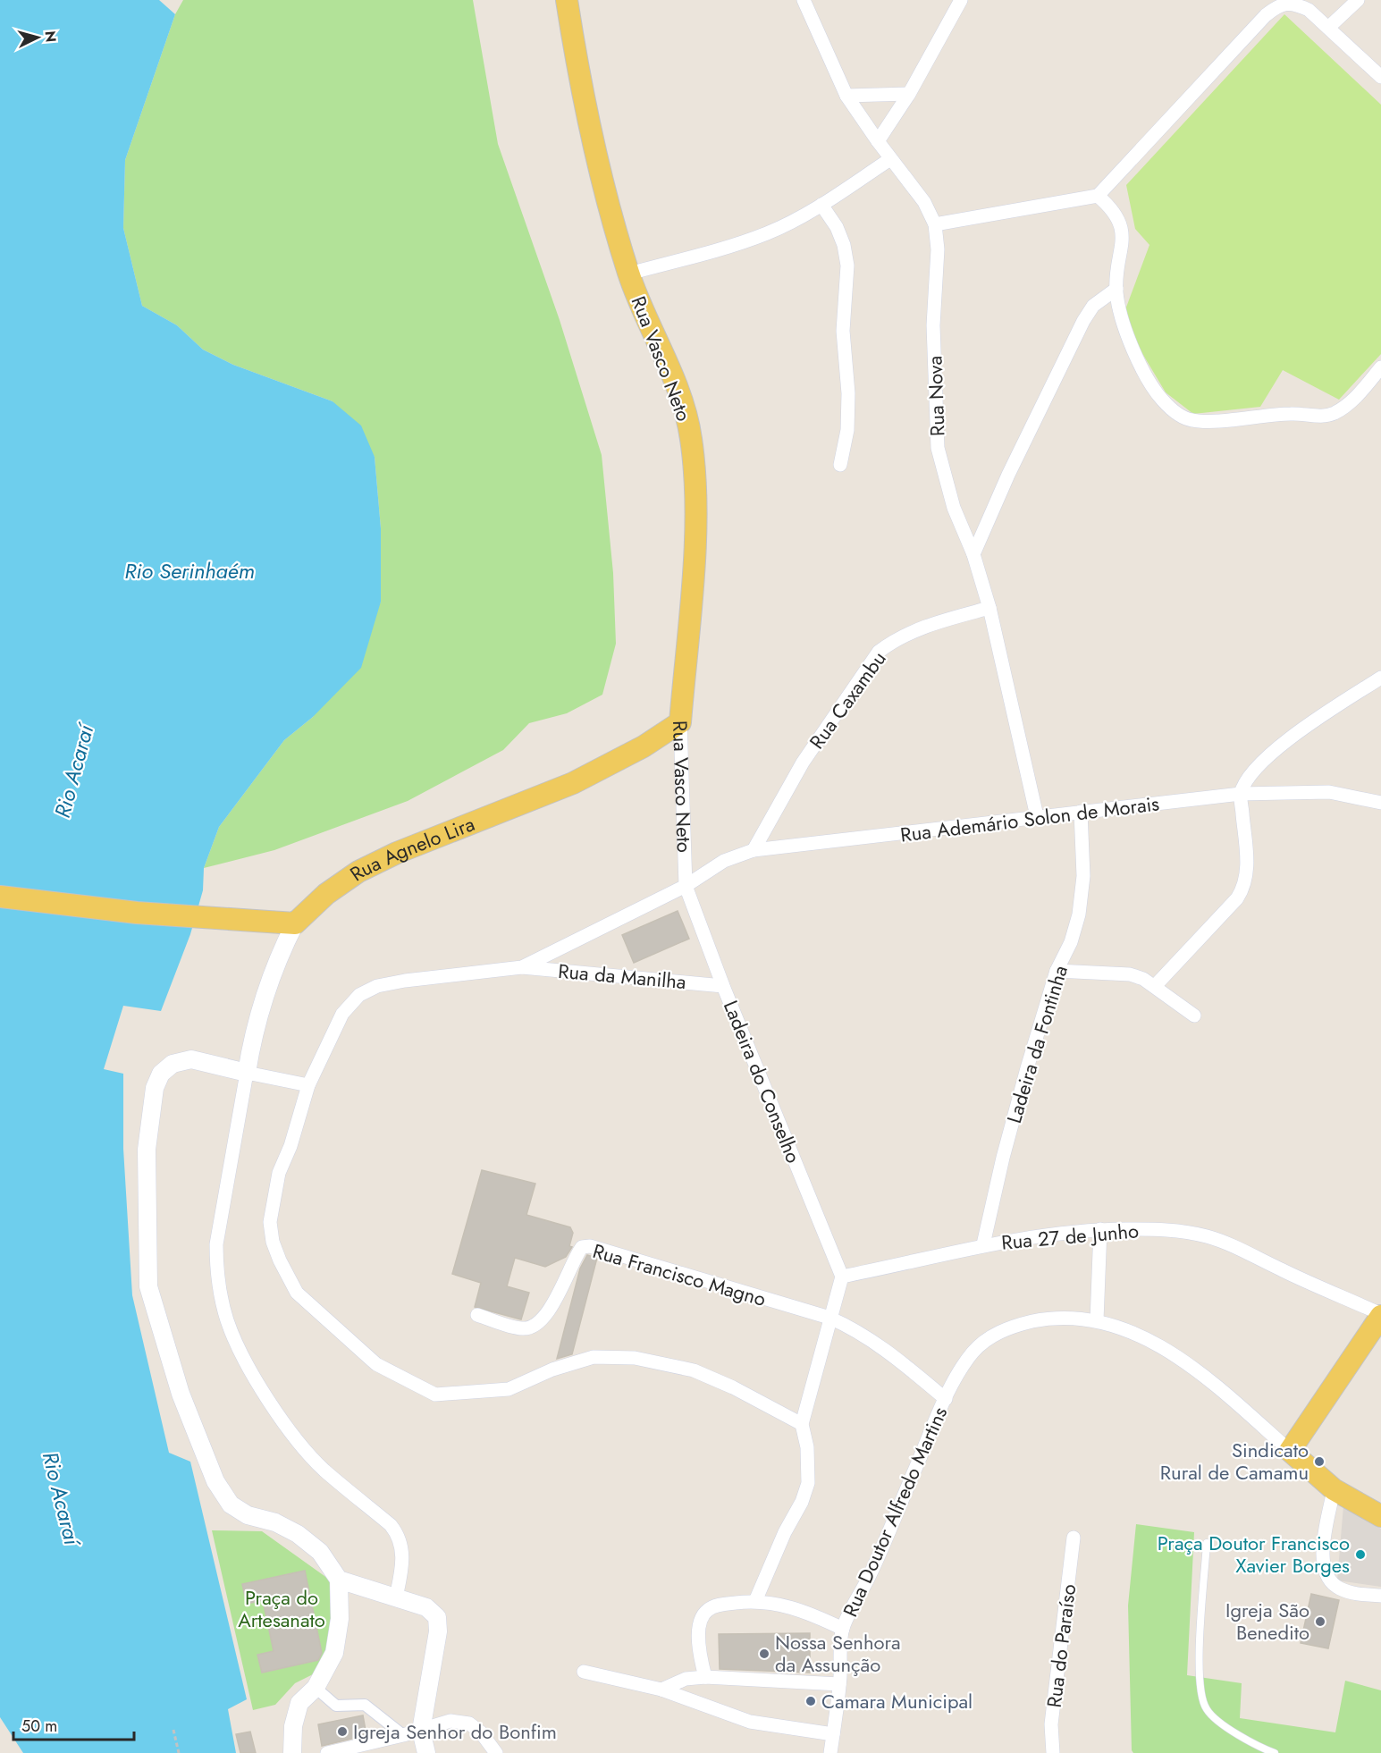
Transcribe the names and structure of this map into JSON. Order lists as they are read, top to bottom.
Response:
{
  "streets": {
    "main road": ["Rua Vasco Neto", "Rua Agnelo Lira"],
    "street": [
      "Rua Nova",
      "Rua Caxambu",
      "Rua Ademário Solon de Morais",
      "Rua da Manilha",
      "Ladeira da Fontinha",
      "Ladeira do Conselho",
      "Rua 27 de Junho",
      "Rua Francisco Magno",
      "Rua Doutor Alfredo Martins",
      "Rua do Paraíso"
    ]
  },
  "crossings": [
    ["Rua Vasco Neto", "Rua Ademário Solon de Morais"],
    ["Rua Vasco Neto", "Rua Agnelo Lira"],
    ["Rua Vasco Neto", "Rua da Manilha"],
    ["Rua Vasco Neto", "Ladeira do Conselho"],
    ["Rua Nova", "Rua Caxambu"],
    ["Rua Nova", "Rua Ademário Solon de Morais"],
    ["Rua Caxambu", "Rua Ademário Solon de Morais"],
    ["Rua Ademário Solon de Morais", "Rua da Manilha"],
    ["Rua Ademário Solon de Morais", "Ladeira da Fontinha"],
    ["Rua Ademário Solon de Morais", "Ladeira do Conselho"],
    ["Rua da Manilha", "Ladeira do Conselho"],
    ["Ladeira da Fontinha", "Rua 27 de Junho"],
    ["Ladeira do Conselho", "Rua 27 de Junho"]
  ],
  "water": ["Rio Serinhaém", "Rio Acaraí"],
  "parks": ["Praça do Artesanato"],
  "places": [
    "Sindicato Rural de Camamu",
    "Praça Doutor Francisco Xavier Borges",
    "Igreja São Benedito",
    "Nossa Senhora da Assunção",
    "Camara Municipal",
    "Igreja Senhor do Bonfim"
  ],
  "scale_bar": "50 m",
  "north": "right"
}
